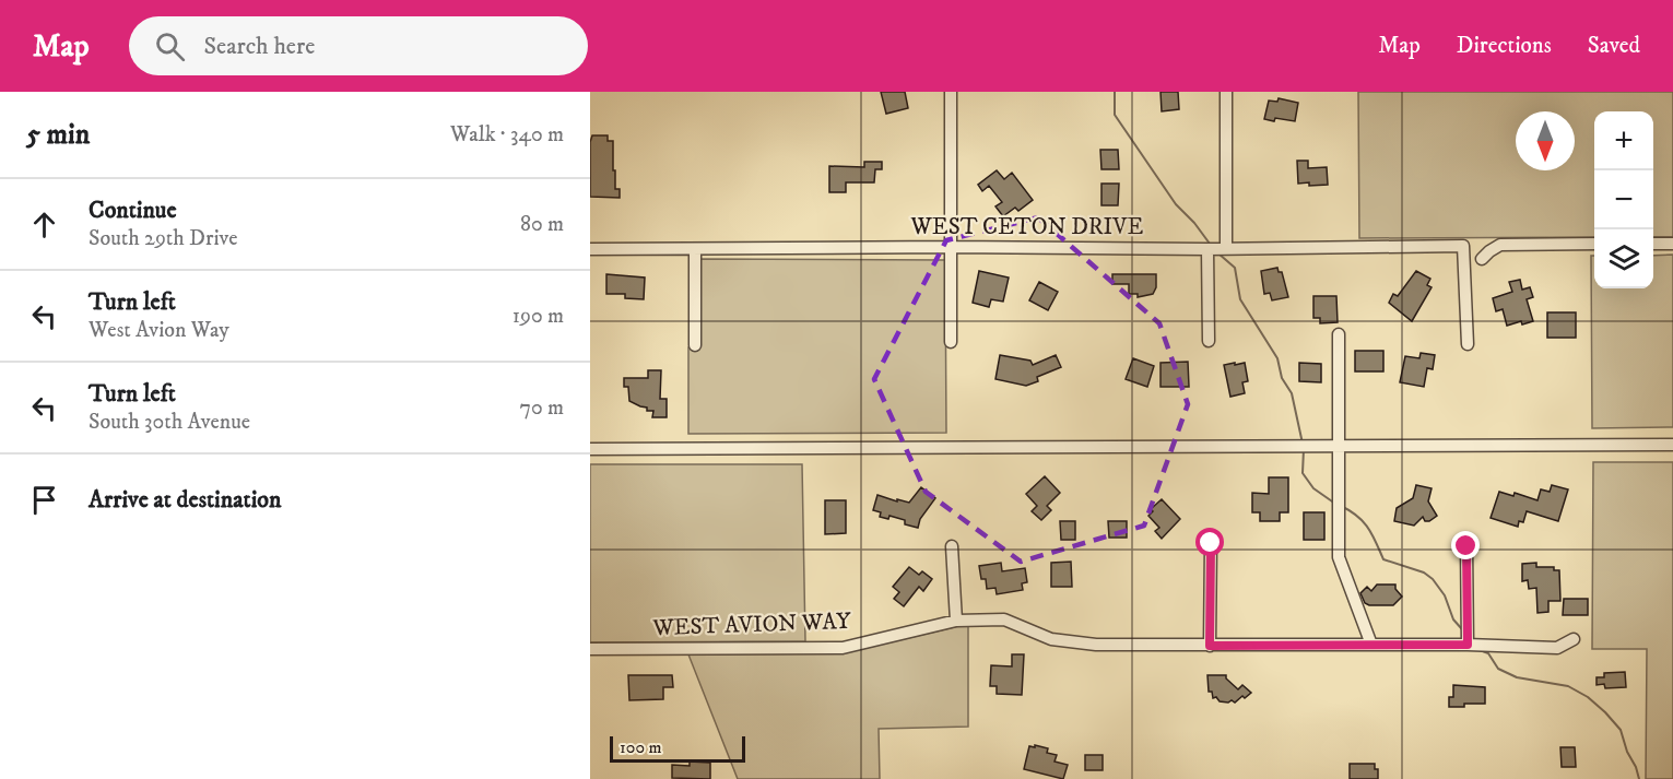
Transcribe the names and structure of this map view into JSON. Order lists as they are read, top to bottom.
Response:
{
  "streets": {
    "street": ["WEST CETON DRIVE", "WEST AVION WAY"]
  },
  "scale_bar": "100 m",
  "north": "bottom",
  "page": {
    "header": "Map",
    "search": "Search here",
    "nav": ["Map", "Directions", "Saved"],
    "heading": ["5 min", "Walk · 340 m"],
    "map_buttons": ["+", "−"],
    "list": [
      ["Continue", "South 29th Drive", "80 m"],
      ["Turn left", "West Avion Way", "190 m"],
      ["Turn left", "South 30th Avenue", "70 m"],
      "Arrive at destination"
    ],
    "scale": "100 m"
  }
}
